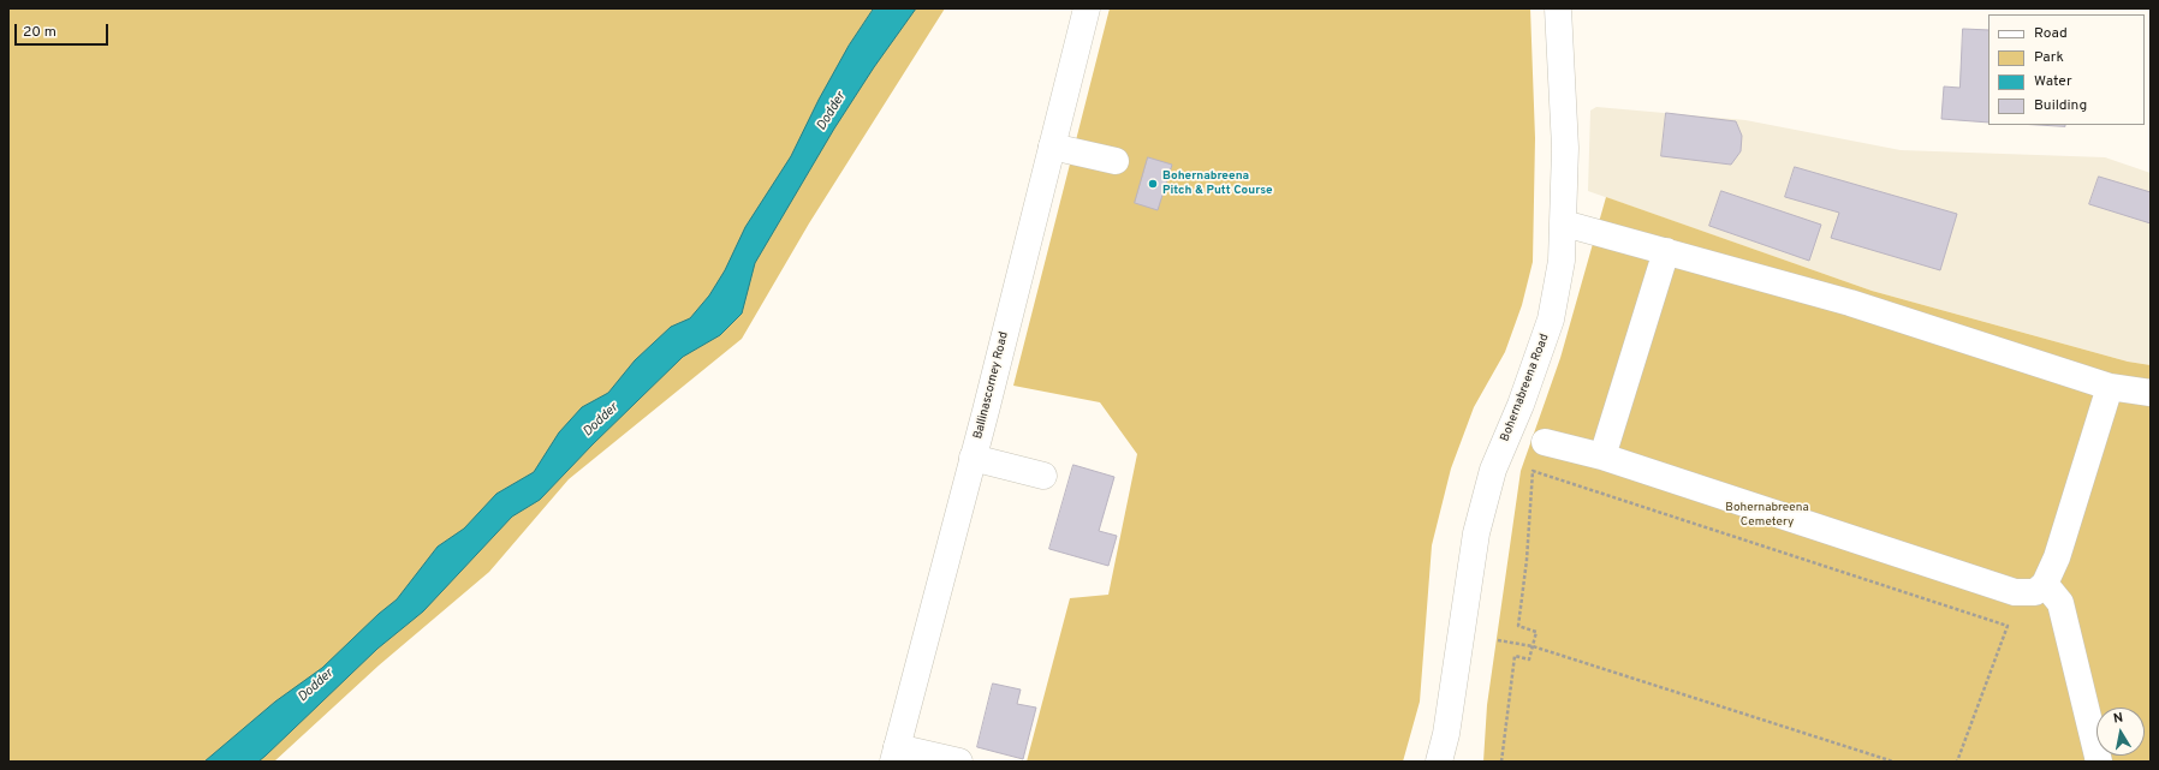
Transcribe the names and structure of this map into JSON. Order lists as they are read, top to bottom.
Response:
{
  "streets": {
    "street": ["Ballinascorney Road", "Bohernabreena Road"]
  },
  "water": ["Dodder"],
  "parks": ["Bohernabreena Cemetery"],
  "places": ["Bohernabreena Pitch & Putt Course"],
  "legend": [
    "Road",
    "Park",
    "Water",
    "Building"
  ],
  "scale_bar": "20 m",
  "north": "top"
}
